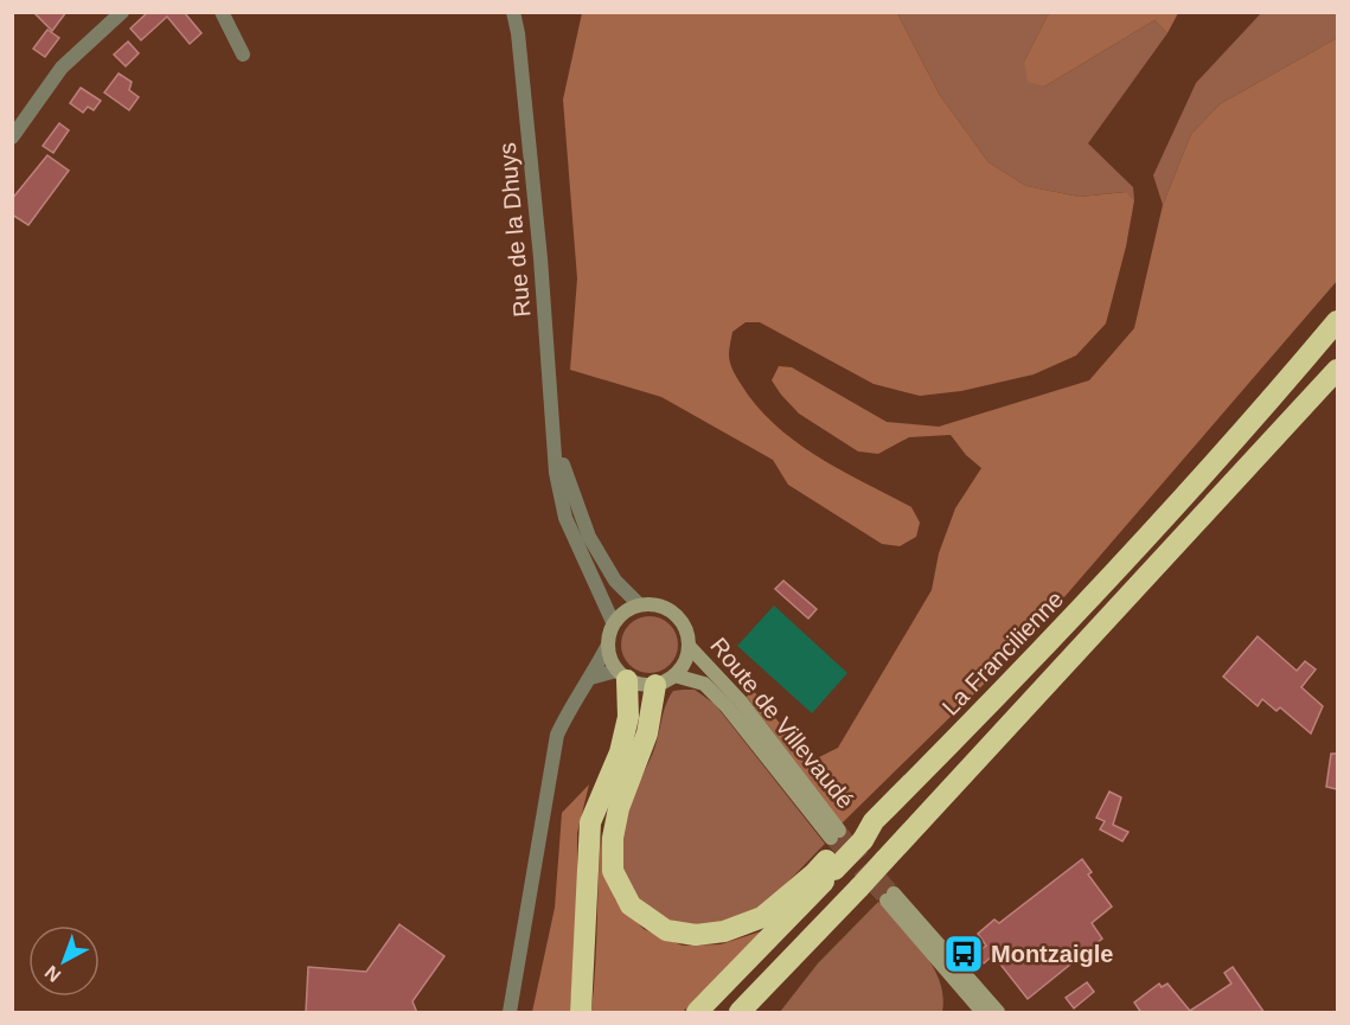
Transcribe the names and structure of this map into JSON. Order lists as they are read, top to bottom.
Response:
{
  "streets": {
    "highway": ["La Francilienne"],
    "main road": ["Route de Villevaudé"],
    "street": ["Rue de la Dhuys"]
  },
  "crossings": [
    ["Rue de la Dhuys", "Route de Villevaudé"],
    ["La Francilienne", "Route de Villevaudé"]
  ],
  "places": {
    "bus stop": ["Montzaigle"]
  },
  "north": "bottom left"
}
